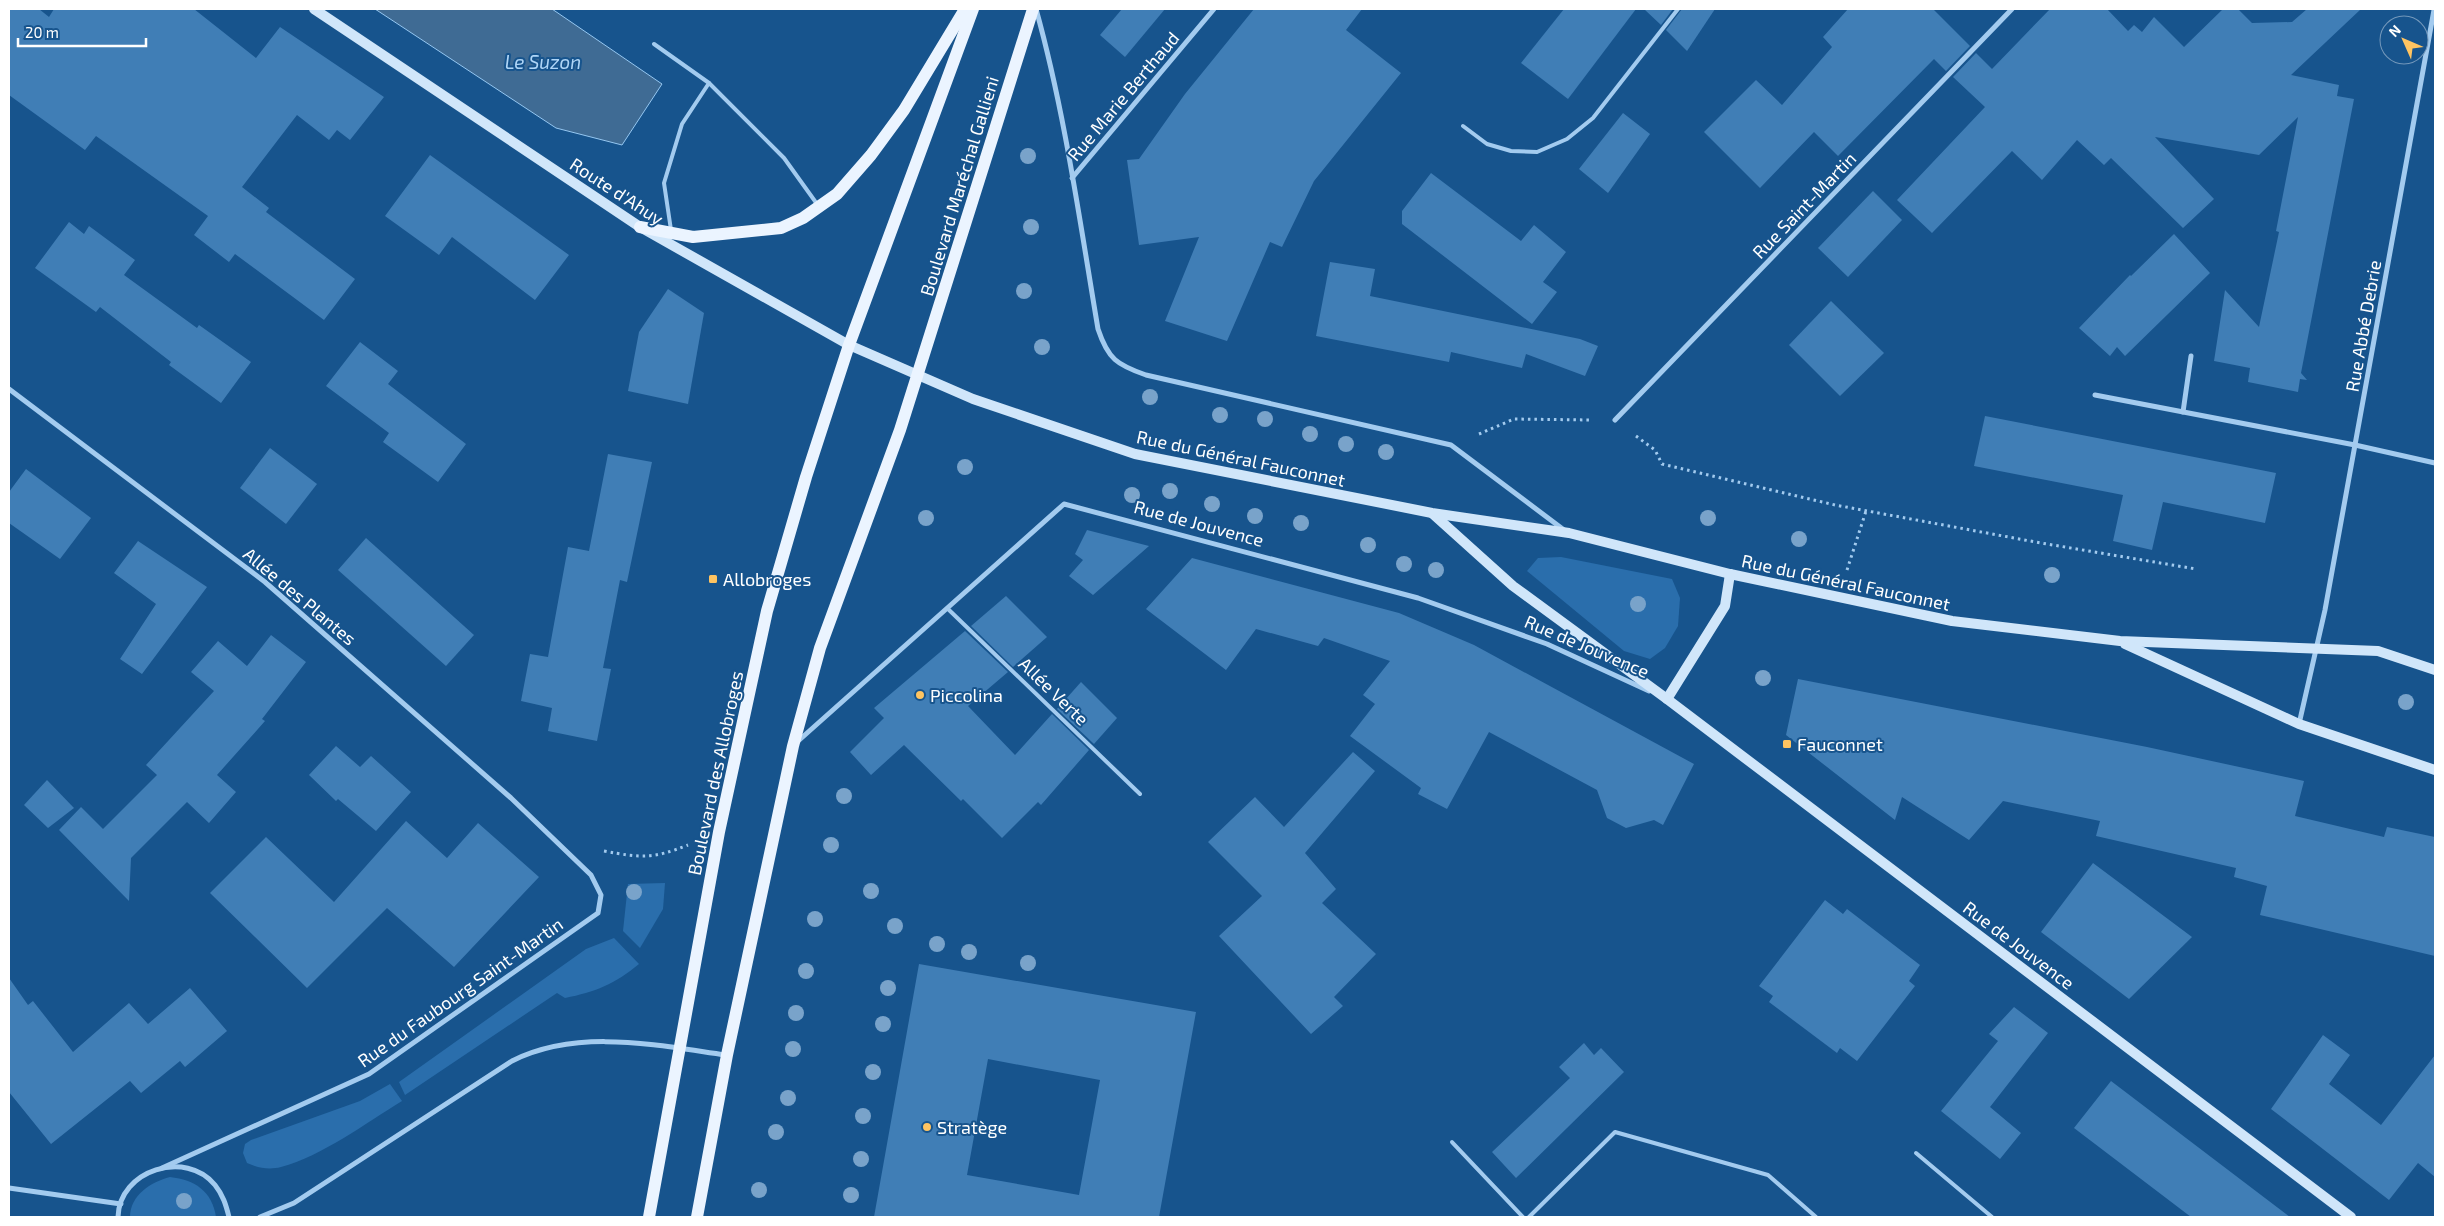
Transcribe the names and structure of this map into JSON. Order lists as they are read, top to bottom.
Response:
{
  "streets": {
    "main road": [
      "Boulevard Maréchal Gallieni",
      "Route d'Ahuy",
      "Rue du Général Fauconnet",
      "Rue de Jouvence",
      "Boulevard des Allobroges"
    ],
    "street": [
      "Rue Marie Berthaud",
      "Rue Saint-Martin",
      "Rue Abbé Debrie",
      "Allée des Plantes",
      "Rue du Faubourg Saint-Martin"
    ],
    "lane": ["Allée Verte"]
  },
  "crossings": [
    ["Rue Marie Berthaud", "Boulevard Maréchal Gallieni"],
    ["Boulevard Maréchal Gallieni", "Route d'Ahuy"],
    ["Boulevard Maréchal Gallieni", "Rue du Général Fauconnet"],
    ["Route d'Ahuy", "Rue du Général Fauconnet"],
    ["Route d'Ahuy", "Boulevard des Allobroges"],
    ["Rue Abbé Debrie", "Rue du Général Fauconnet"],
    ["Rue du Général Fauconnet", "Rue de Jouvence"],
    ["Rue de Jouvence", "Allée Verte"],
    ["Allée des Plantes", "Rue du Faubourg Saint-Martin"]
  ],
  "water": ["Le Suzon"],
  "places": {
    "transit": ["Allobroges", "Fauconnet"],
    "other": ["Piccolina", "Stratège"]
  },
  "scale_bar": "20 m",
  "north": "top left"
}
